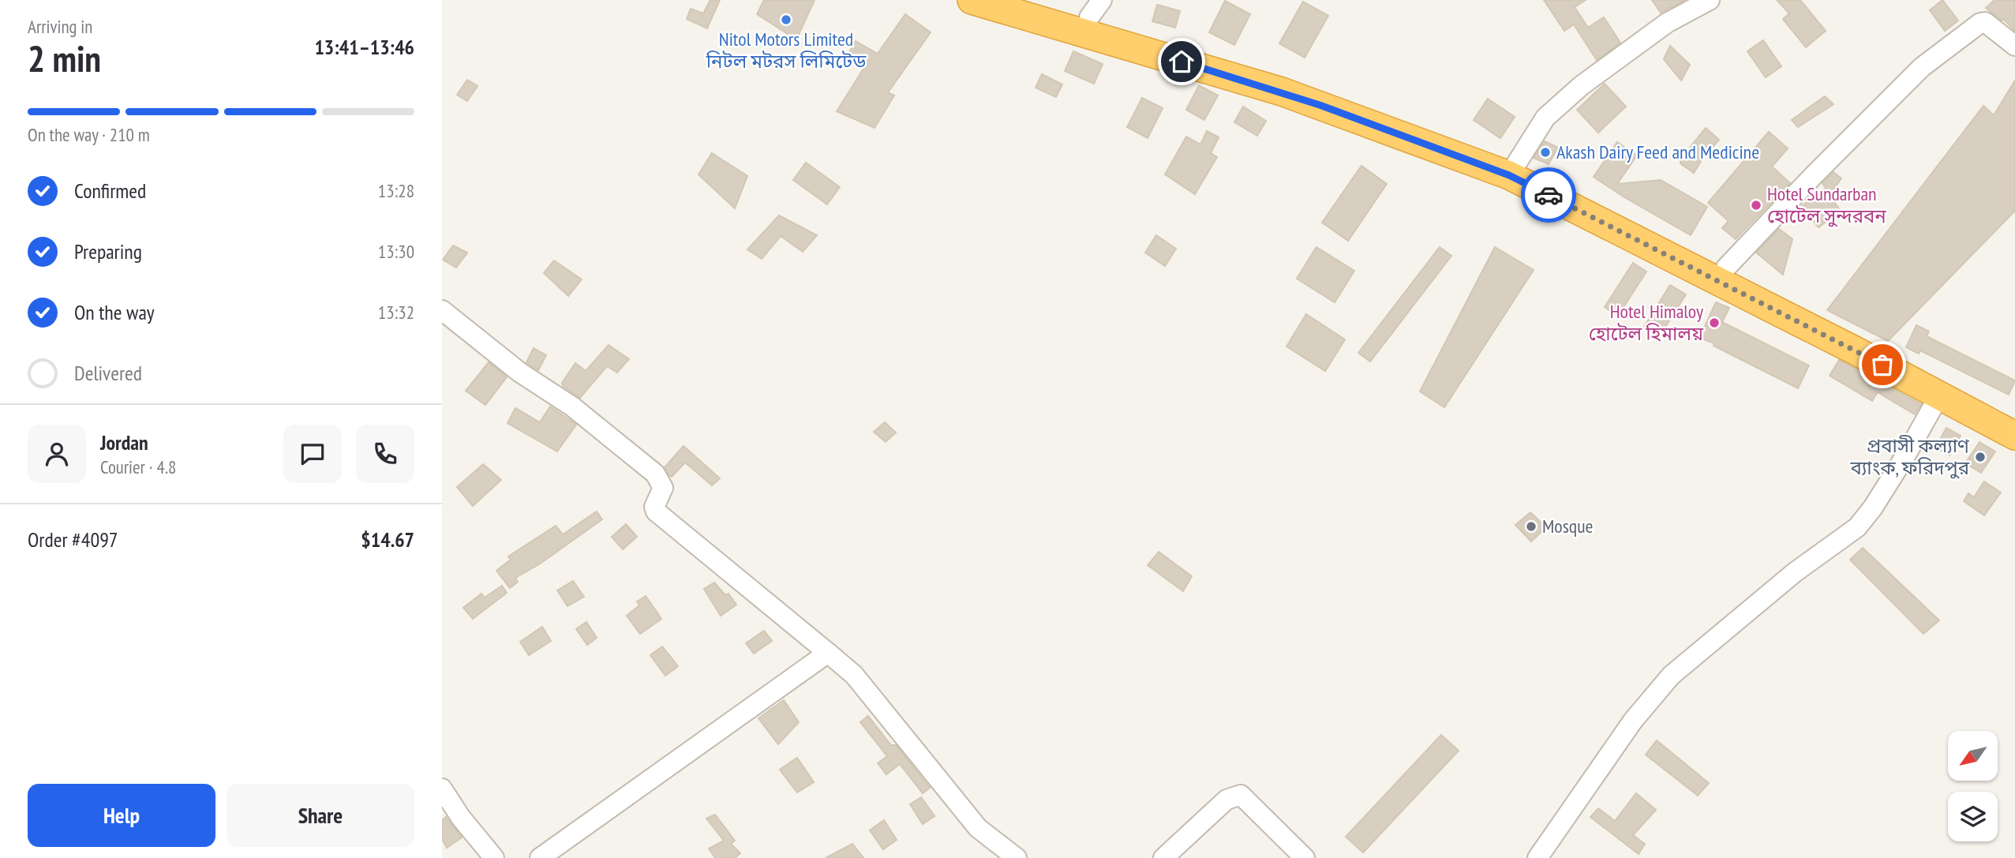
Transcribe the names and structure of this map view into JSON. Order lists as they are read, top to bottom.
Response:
{
  "places": [
    "Nitol Motors Limited নিটল মটরস লিমিটেড",
    "Akash Dairy Feed and Medicine",
    "Hotel Sundarban হোটেল সুন্দরবন",
    "Hotel Himaloy হোটেল হিমালয়",
    "প্রবাসী কল্যাণ ব্যাংক, ফরিদপুর",
    "Mosque"
  ],
  "north": "bottom left",
  "page": {
    "heading": ["2 min", "Arriving in", "13:41–13:46"],
    "panel": [
      "Jordan",
      "Courier · 4.8",
      "Order #4097",
      "$14.67"
    ],
    "bar": "On the way · 210 m",
    "list": [
      ["Confirmed", "13:28"],
      ["Preparing", "13:30"],
      ["On the way", "13:32"],
      "Delivered"
    ],
    "buttons": ["Help", "Share"]
  }
}
